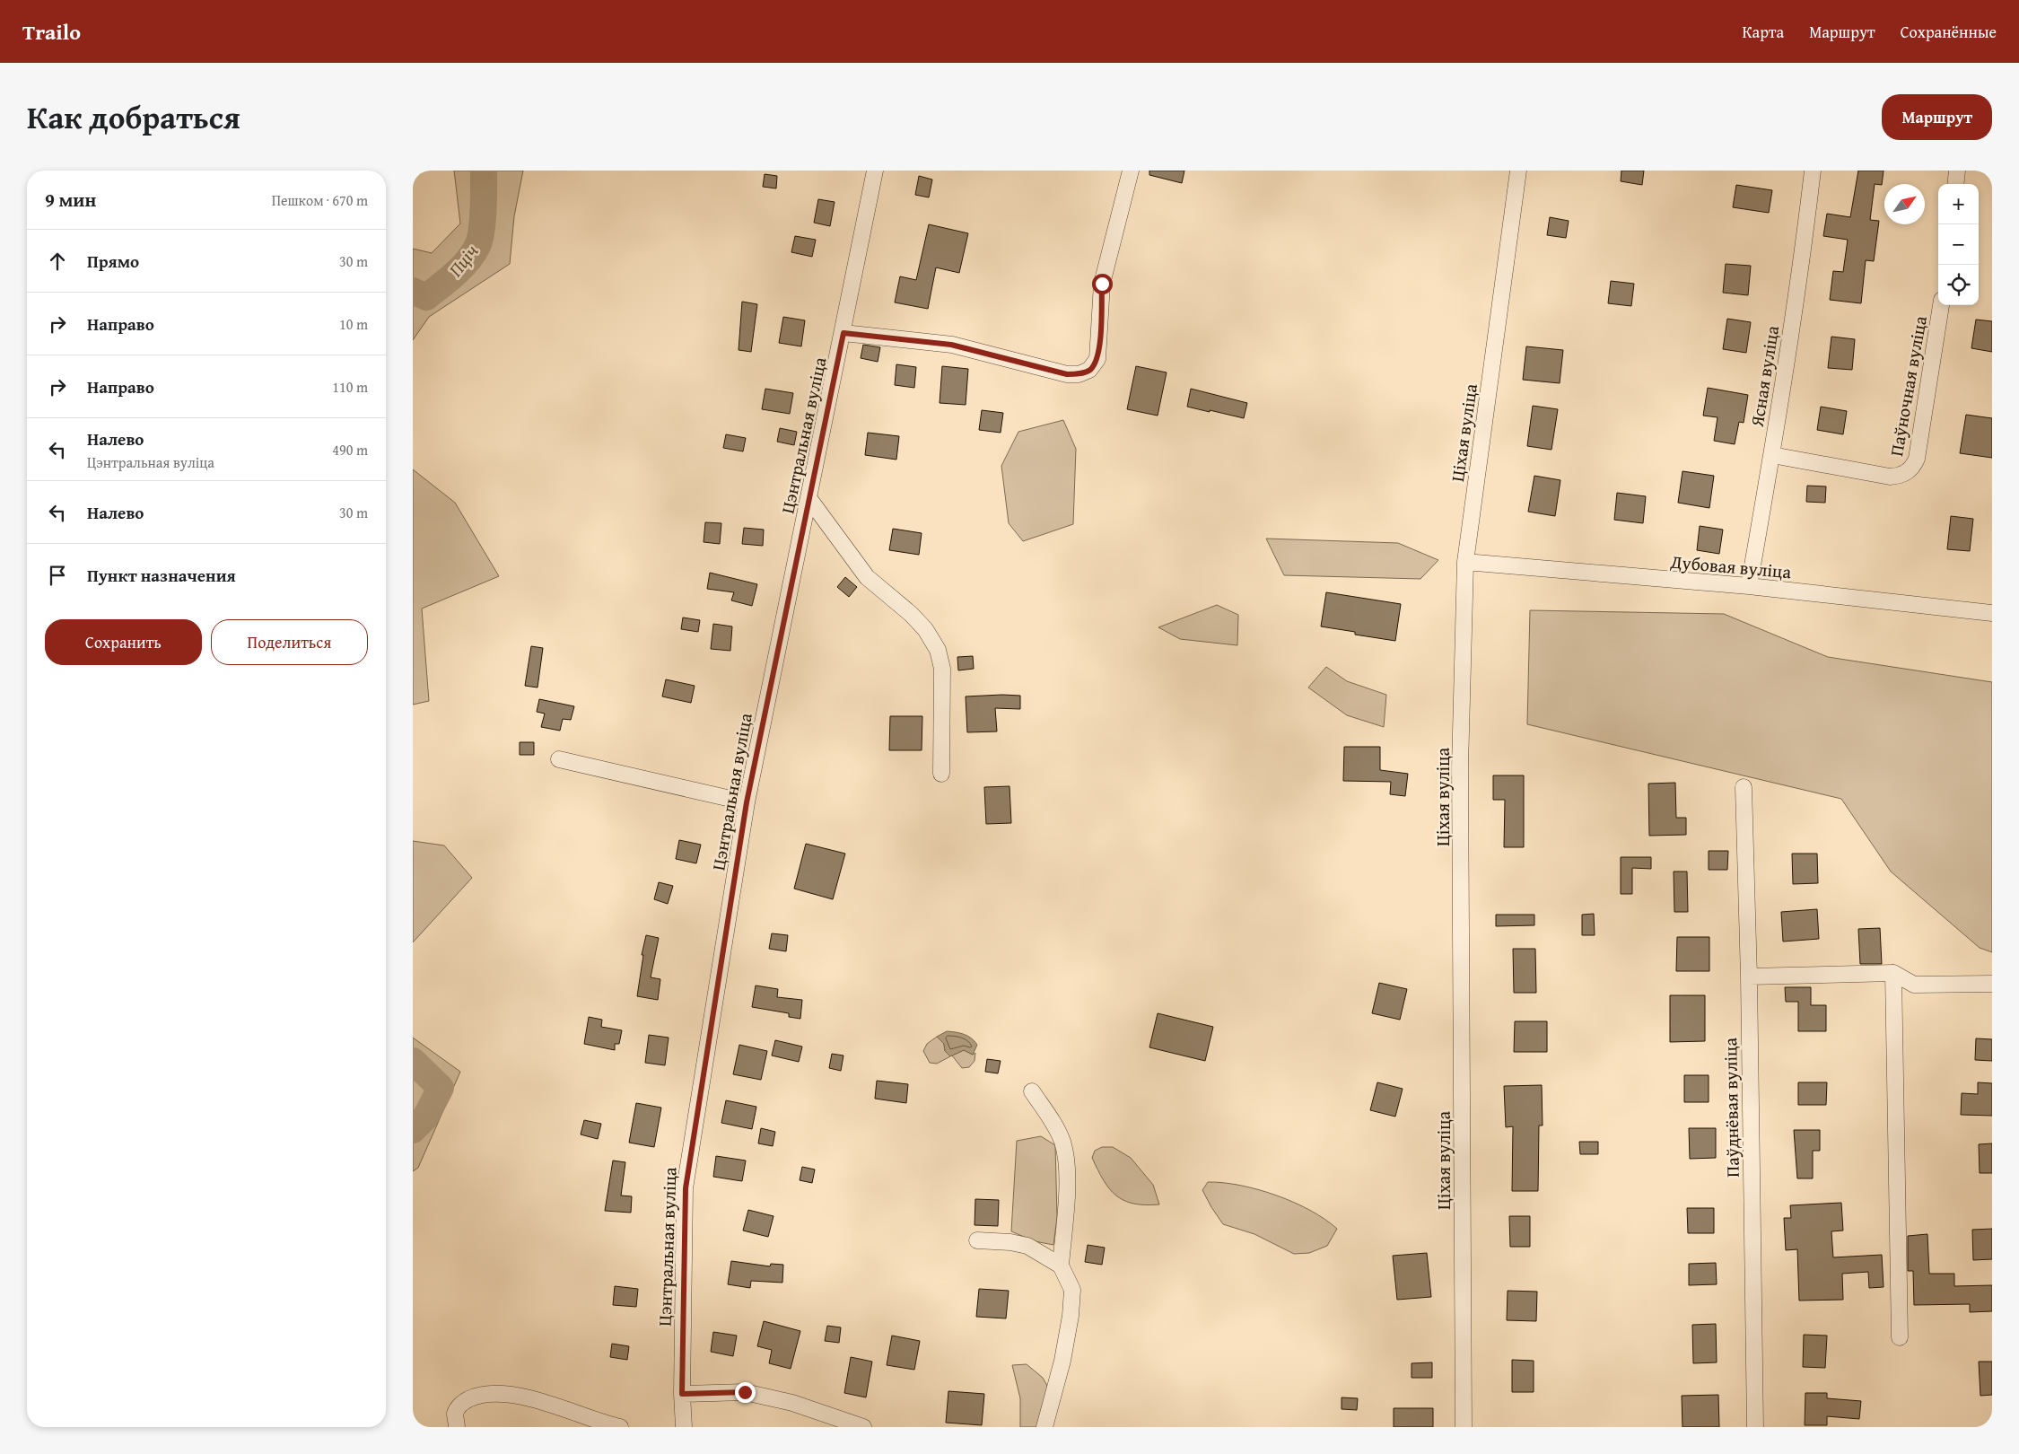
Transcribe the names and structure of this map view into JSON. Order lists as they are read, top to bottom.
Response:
{
  "streets": {
    "street": [
      "Ясная вуліца",
      "Паўночная вуліца",
      "Ціхая вуліца",
      "Цэнтральная вуліца",
      "Дубовая вуліца",
      "Паўднёвая вуліца"
    ]
  },
  "crossings": [
    ["Ясная вуліца", "Паўночная вуліца"],
    ["Ясная вуліца", "Дубовая вуліца"],
    ["Ціхая вуліца", "Дубовая вуліца"]
  ],
  "water": ["Пціч"],
  "north": "top right",
  "page": {
    "header": "Trailo",
    "nav": ["Карта", "Маршрут", "Сохранённые"],
    "title": "Как добраться",
    "buttons": [
      "Маршрут",
      ["Сохранить", "Поделиться"]
    ],
    "heading": ["9 мин", "Пешком · 670 m"],
    "map_buttons": ["+", "−"],
    "list": [
      ["Прямо", "30 m"],
      ["Направо", "10 m"],
      ["Направо", "110 m"],
      ["Налево", "Цэнтральная вуліца", "490 m"],
      ["Налево", "30 m"],
      "Пункт назначения"
    ]
  }
}
